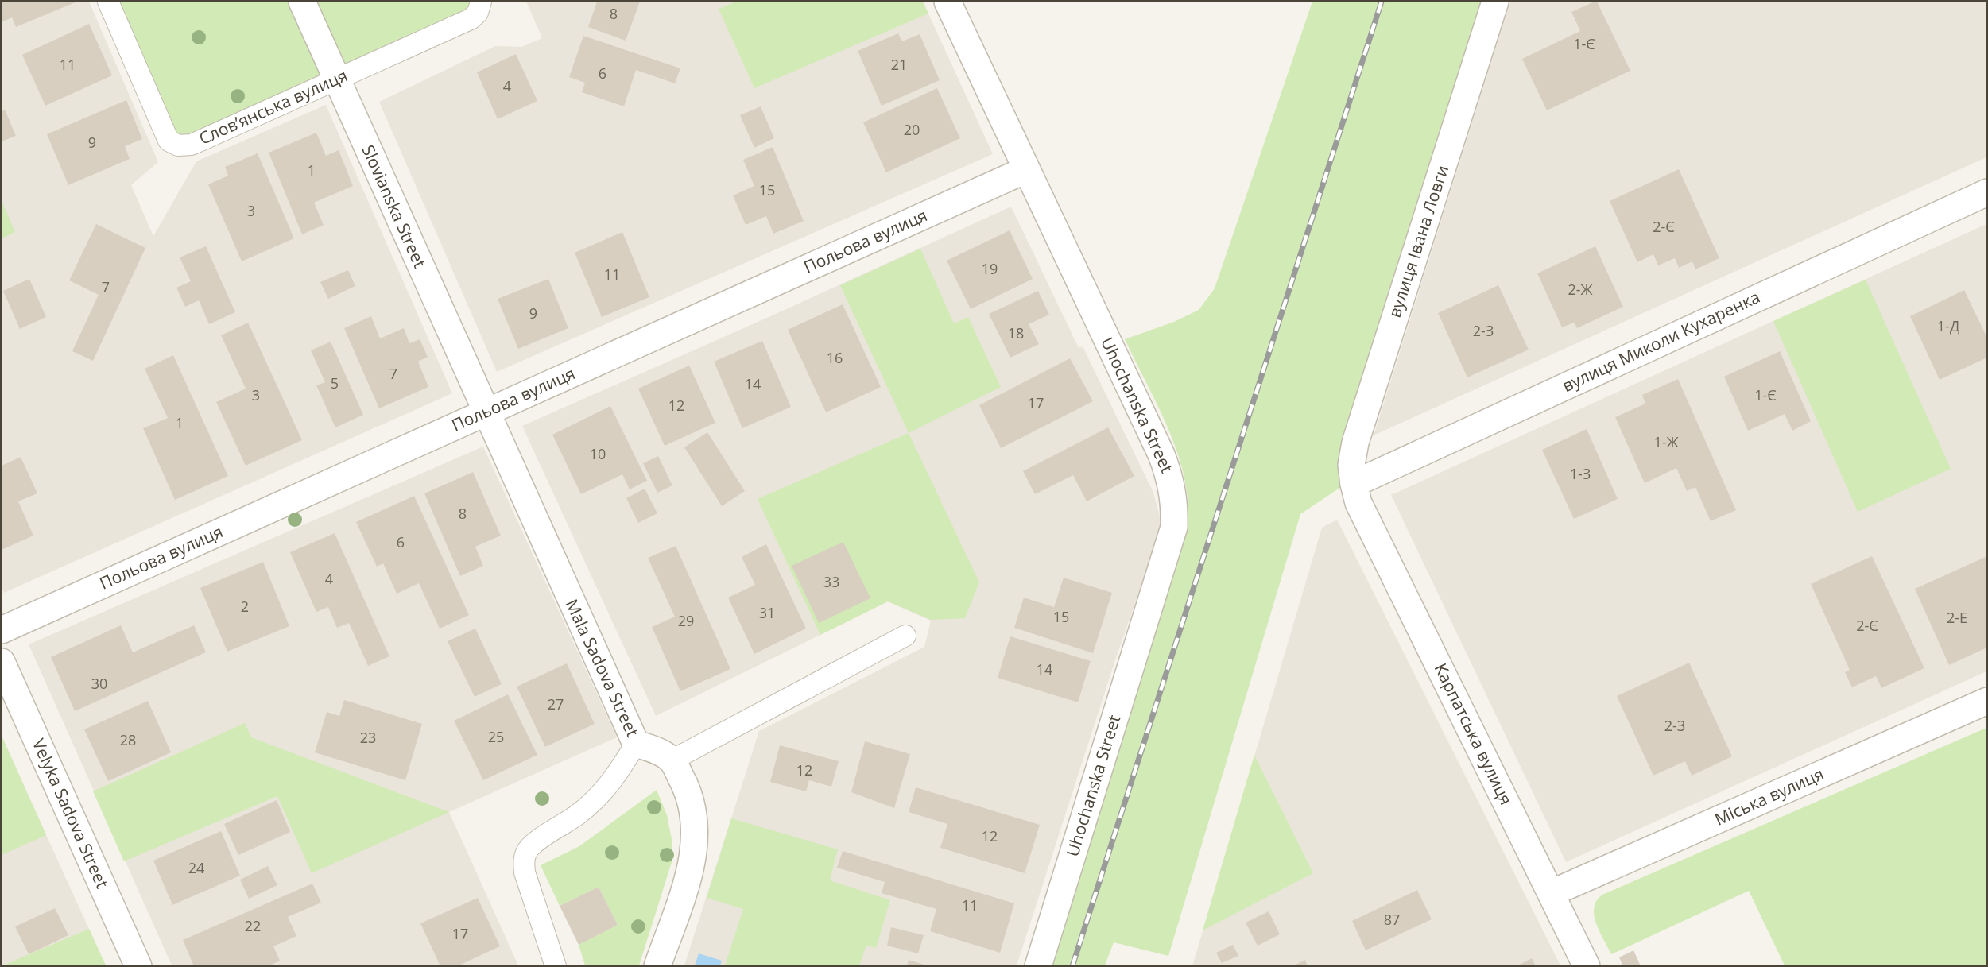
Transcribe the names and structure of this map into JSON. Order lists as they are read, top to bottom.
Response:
{
  "streets": {
    "street": [
      "Slovianska Street",
      "Польова вулиця",
      "вулиця Івана Ловги",
      "вулиця Миколи Кухаренка",
      "Uhochanska Street",
      "Mala Sadova Street",
      "Карпатська вулиця",
      "Міська вулиця",
      "Velyka Sadova Street"
    ],
    "lane": ["Словʼянська вулиця"]
  },
  "crossings": [
    ["Словʼянська вулиця", "Slovianska Street"],
    ["Slovianska Street", "Польова вулиця"],
    ["Slovianska Street", "Mala Sadova Street"],
    ["Польова вулиця", "Uhochanska Street"],
    ["Польова вулиця", "Mala Sadova Street"],
    ["вулиця Івана Ловги", "вулиця Миколи Кухаренка"],
    ["вулиця Івана Ловги", "Карпатська вулиця"],
    ["вулиця Миколи Кухаренка", "Карпатська вулиця"],
    ["Карпатська вулиця", "Міська вулиця"]
  ],
  "house_numbers": [
    "8",
    "1-Є",
    "11",
    "21",
    "6",
    "4",
    "20",
    "9",
    "1",
    "15",
    "3",
    "2-Є",
    "19",
    "11",
    "7",
    "2-Ж",
    "9",
    "1-Д",
    "2-З",
    "18",
    "16",
    "7",
    "5",
    "14",
    "3",
    "1-Є",
    "17",
    "12",
    "1",
    "1-Ж",
    "10",
    "1-З",
    "8",
    "6",
    "4",
    "33",
    "2",
    "31",
    "15",
    "2-Е",
    "29",
    "2-Є",
    "14",
    "30",
    "27",
    "2-З",
    "25",
    "23",
    "28",
    "12",
    "12",
    "24",
    "11",
    "87",
    "22",
    "17"
  ]
}
